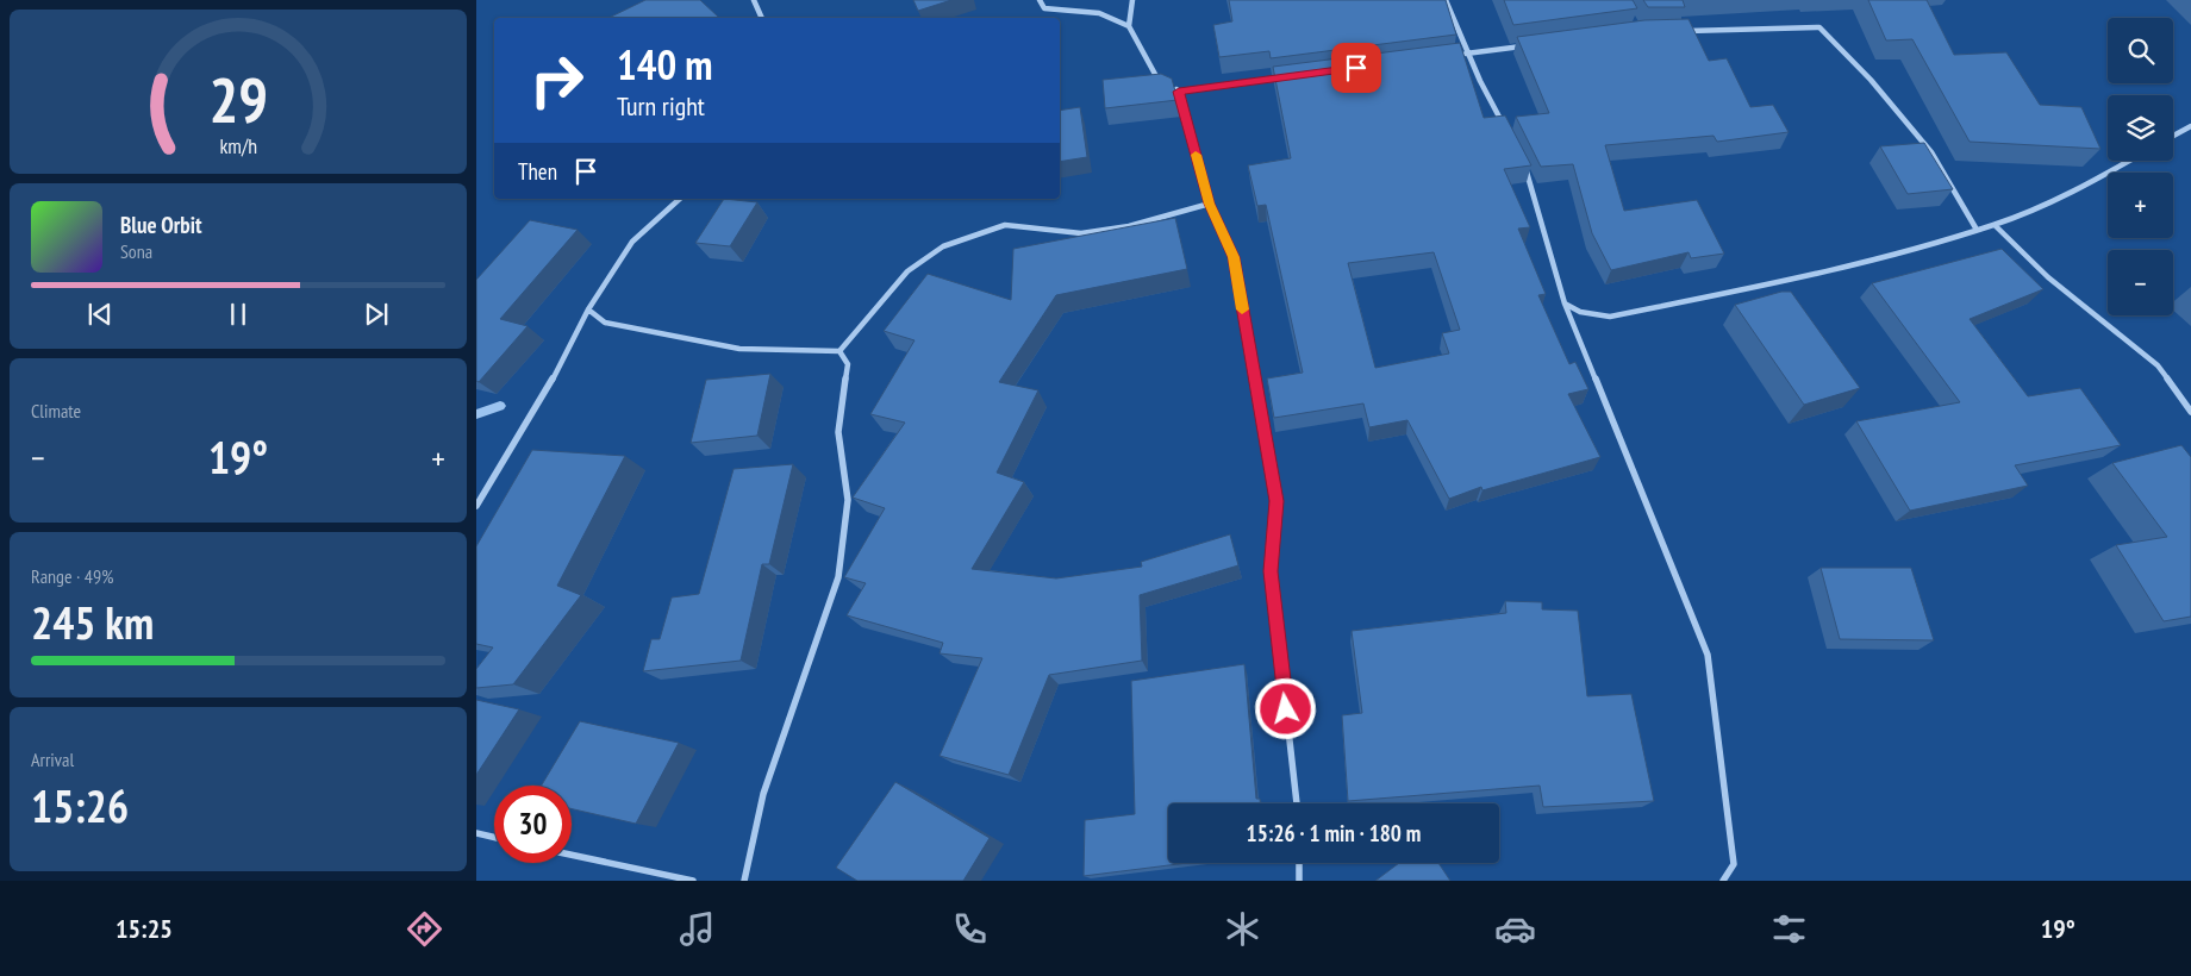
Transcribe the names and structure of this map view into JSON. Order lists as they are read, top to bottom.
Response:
{
  "page": {
    "map_buttons": ["+", "−"],
    "turn": ["140 m", "Turn right"],
    "then": "Then",
    "song": ["Blue Orbit", "Sona"],
    "tile": [
      "Climate",
      ["Range · 49%", "245 km"],
      ["Arrival", "15:26"]
    ],
    "heat": ["−", "19°", "+"],
    "limit": "30",
    "trip": "15:26 · 1 min · 180 m",
    "tabs": ["15:25", "19°"],
    "gauge": ["29", "km/h"]
  }
}
